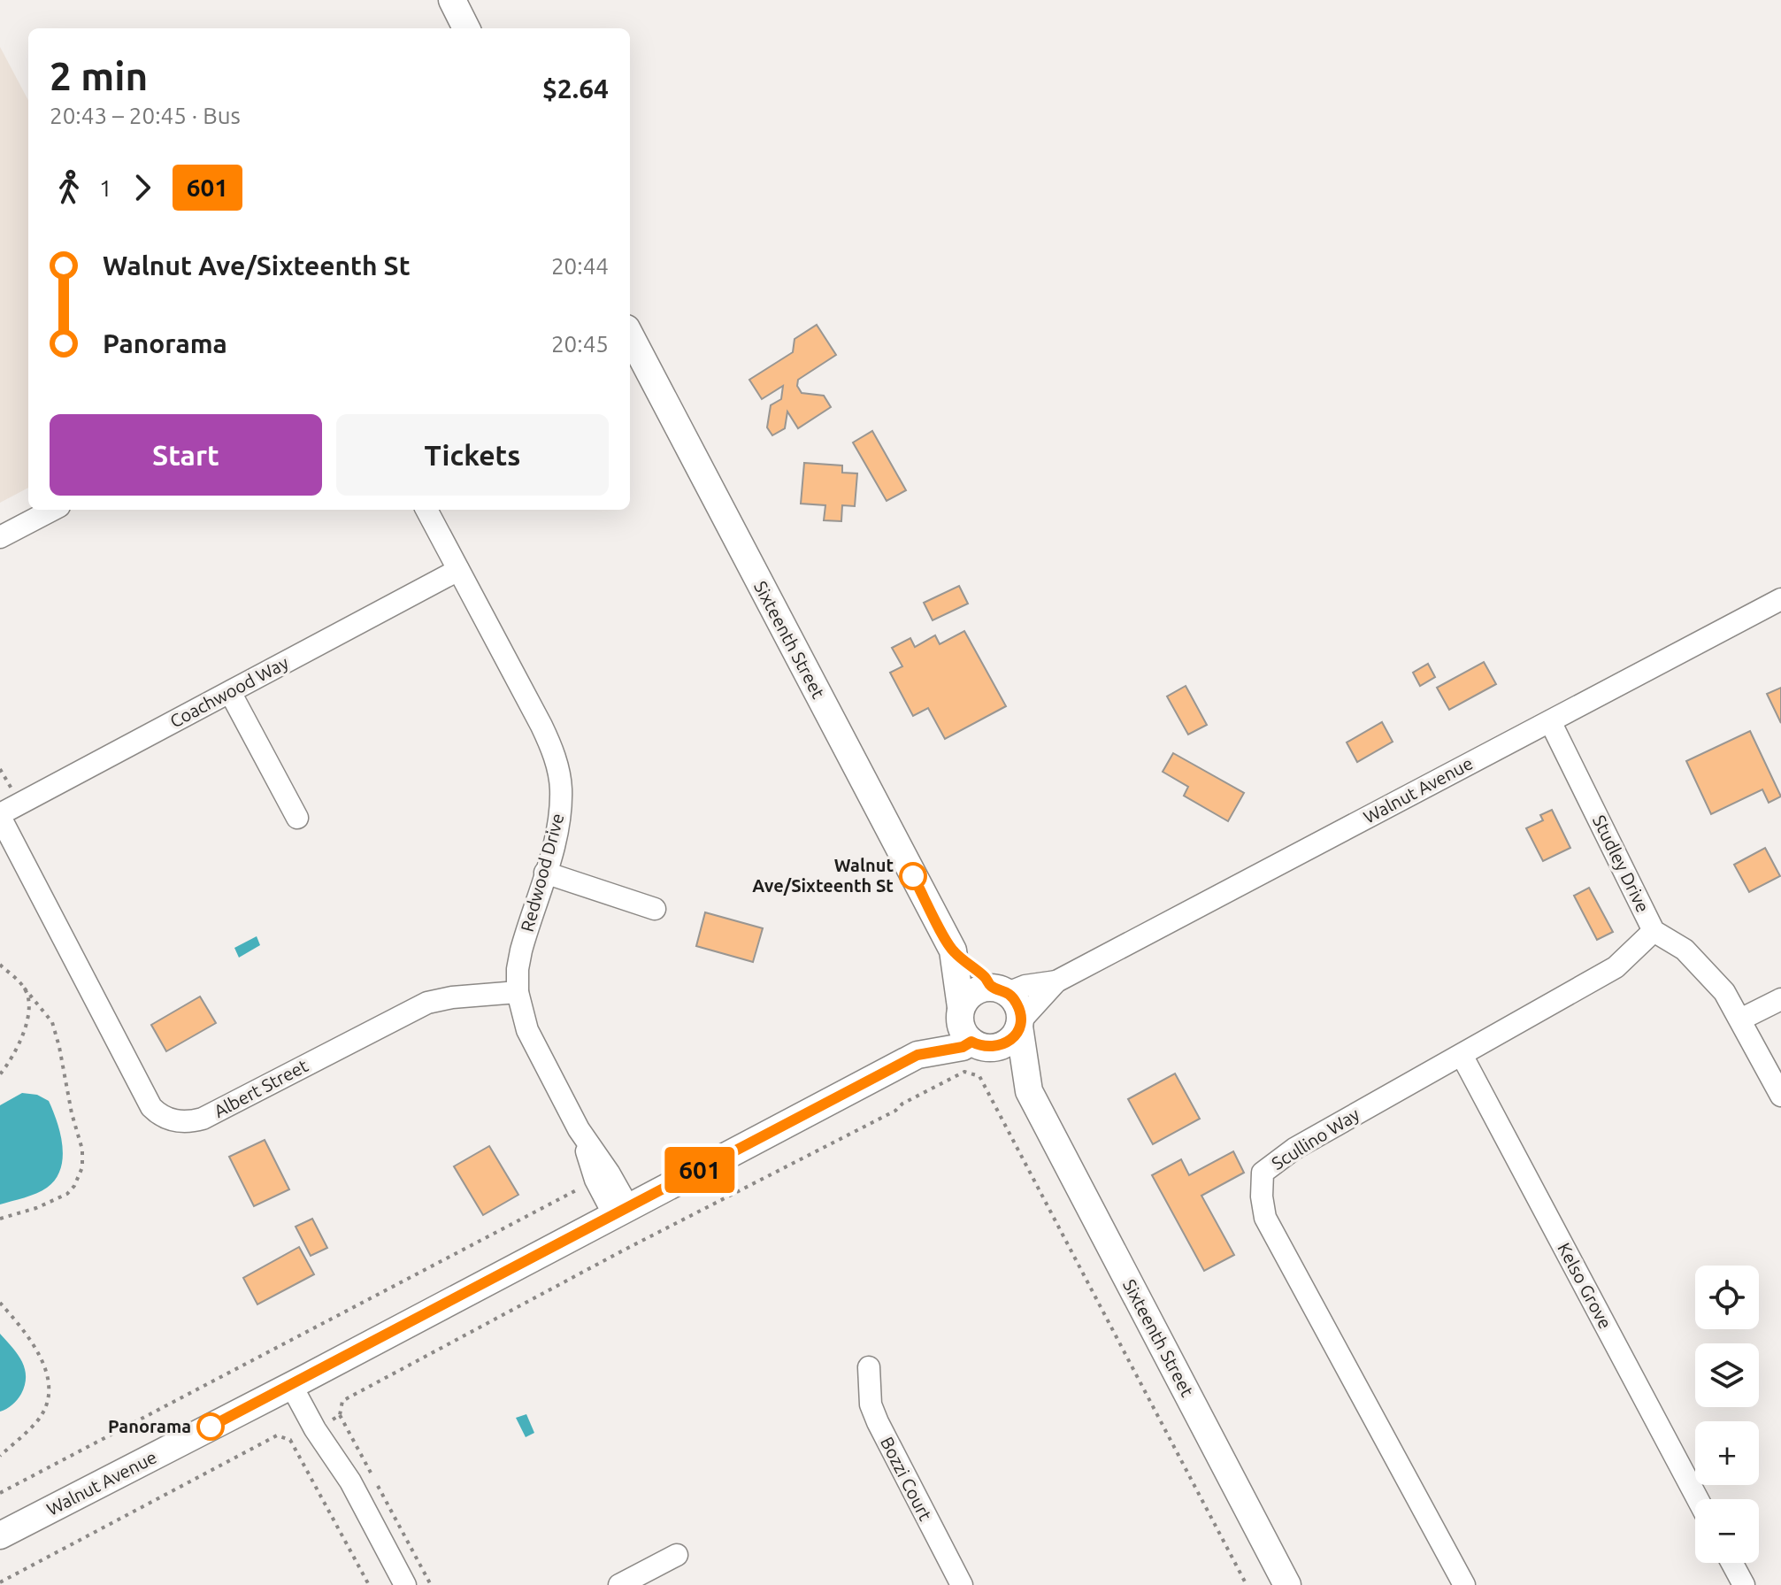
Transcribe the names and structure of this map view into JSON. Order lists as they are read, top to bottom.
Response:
{
  "streets": {
    "street": [
      "Sixteenth Street",
      "Coachwood Way",
      "Walnut Avenue",
      "Studley Drive",
      "Redwood Drive",
      "Albert Street",
      "Scullino Way",
      "Kelso Grove",
      "Bozzi Court"
    ]
  },
  "crossings": [
    ["Sixteenth Street", "Walnut Avenue"],
    ["Coachwood Way", "Redwood Drive"],
    ["Coachwood Way", "Albert Street"],
    ["Walnut Avenue", "Studley Drive"],
    ["Walnut Avenue", "Redwood Drive"],
    ["Studley Drive", "Scullino Way"],
    ["Redwood Drive", "Albert Street"],
    ["Scullino Way", "Kelso Grove"]
  ],
  "places": ["Walnut Ave/Sixteenth St", "Panorama"],
  "lines": ["bus line 601"],
  "page": {
    "on_map": "601",
    "heading": ["2 min", "20:43 – 20:45 · Bus", "$2.64"],
    "legs": ["1", "601"],
    "list": [
      {
        "name": "Walnut Ave/Sixteenth St",
        "value": "20:44"
      },
      {
        "name": "Panorama",
        "value": "20:45"
      }
    ],
    "buttons": ["Start", "Tickets"],
    "map_buttons": ["+", "−"]
  }
}
